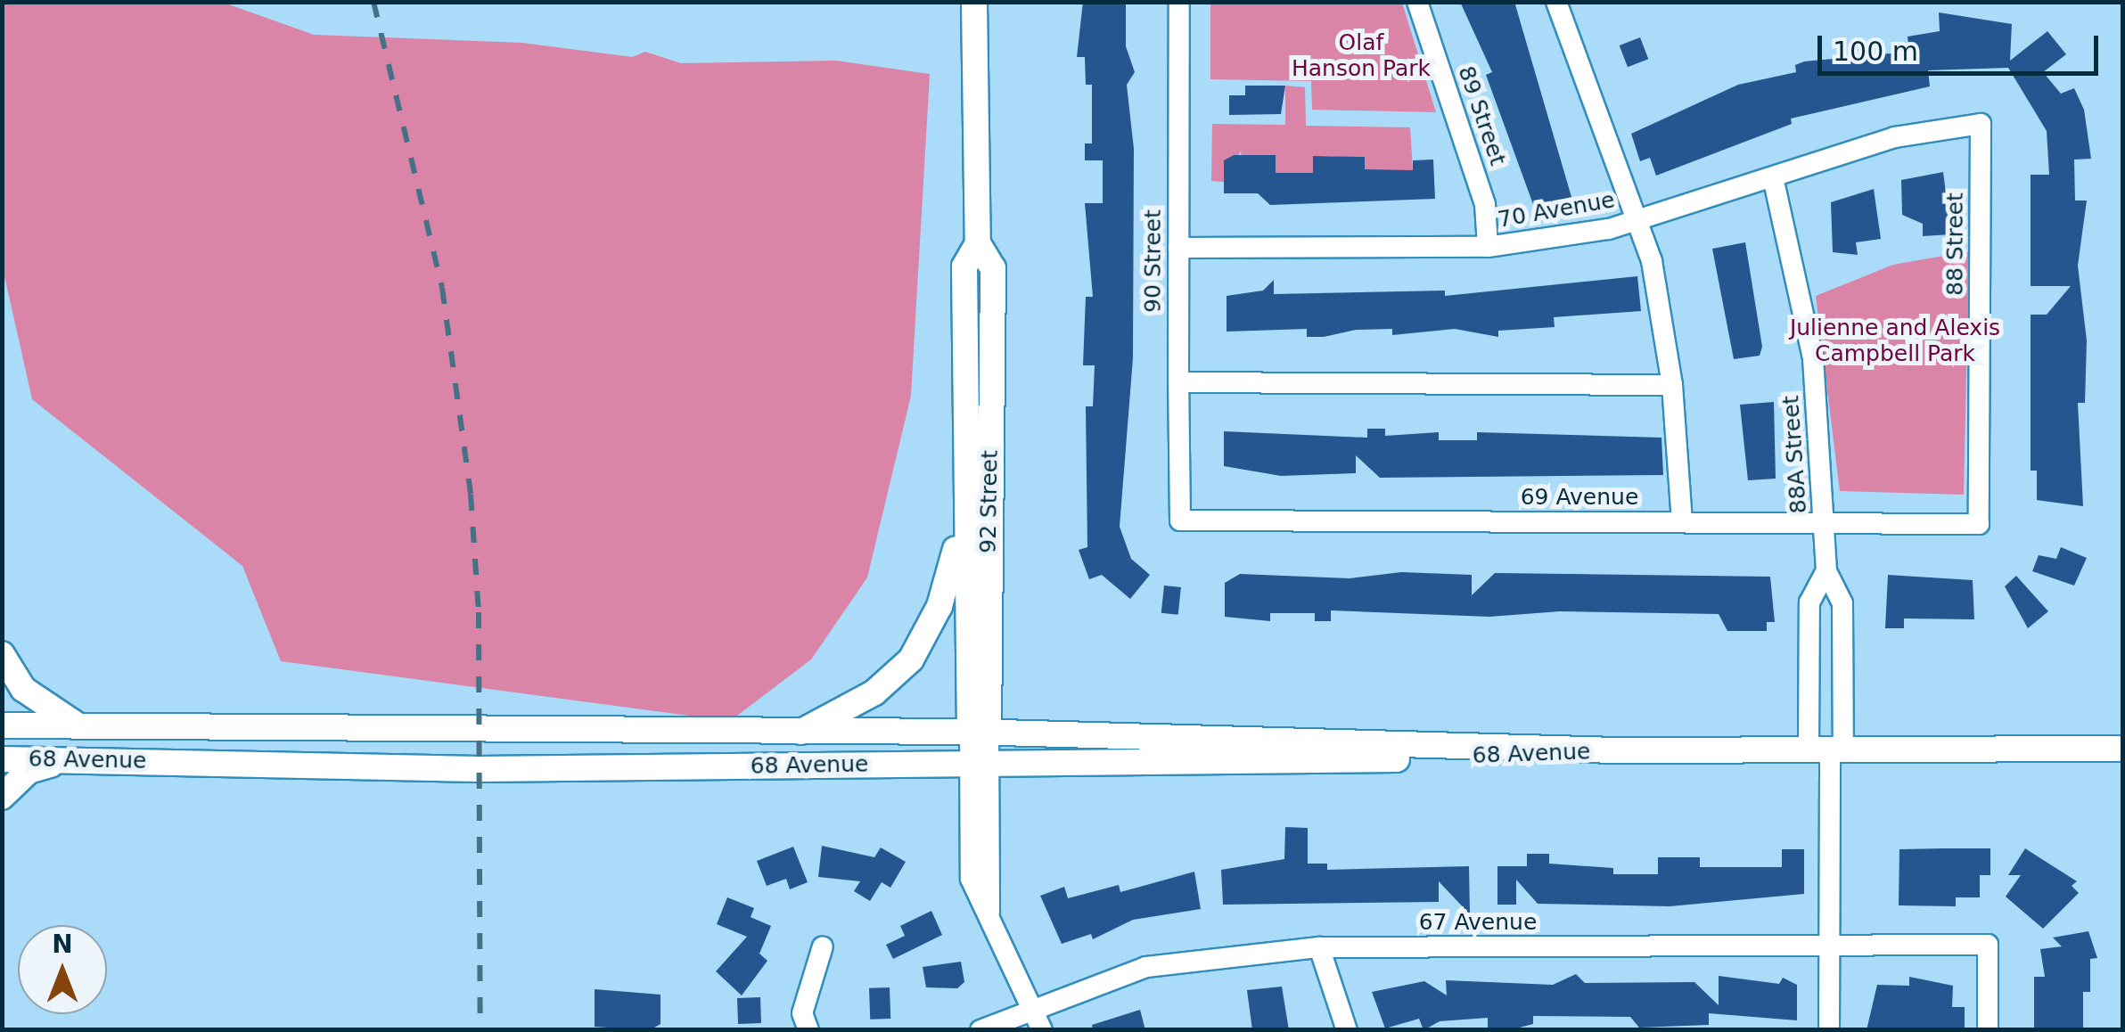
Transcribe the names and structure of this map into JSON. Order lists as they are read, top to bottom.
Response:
{
  "streets": {
    "main road": ["92 Street", "68 Avenue"],
    "street": [
      "89 Street",
      "70 Avenue",
      "88 Street",
      "90 Street",
      "88A Street",
      "69 Avenue",
      "67 Avenue"
    ]
  },
  "crossings": [
    ["89 Street", "70 Avenue"],
    ["70 Avenue", "88 Street"],
    ["70 Avenue", "90 Street"],
    ["70 Avenue", "88A Street"],
    ["88 Street", "69 Avenue"],
    ["90 Street", "69 Avenue"],
    ["88A Street", "69 Avenue"],
    ["88A Street", "68 Avenue"],
    ["88A Street", "67 Avenue"],
    ["92 Street", "68 Avenue"]
  ],
  "parks": ["Olaf Hanson Park", "Julienne and Alexis Campbell Park"],
  "scale_bar": "100 m",
  "north": "top"
}
